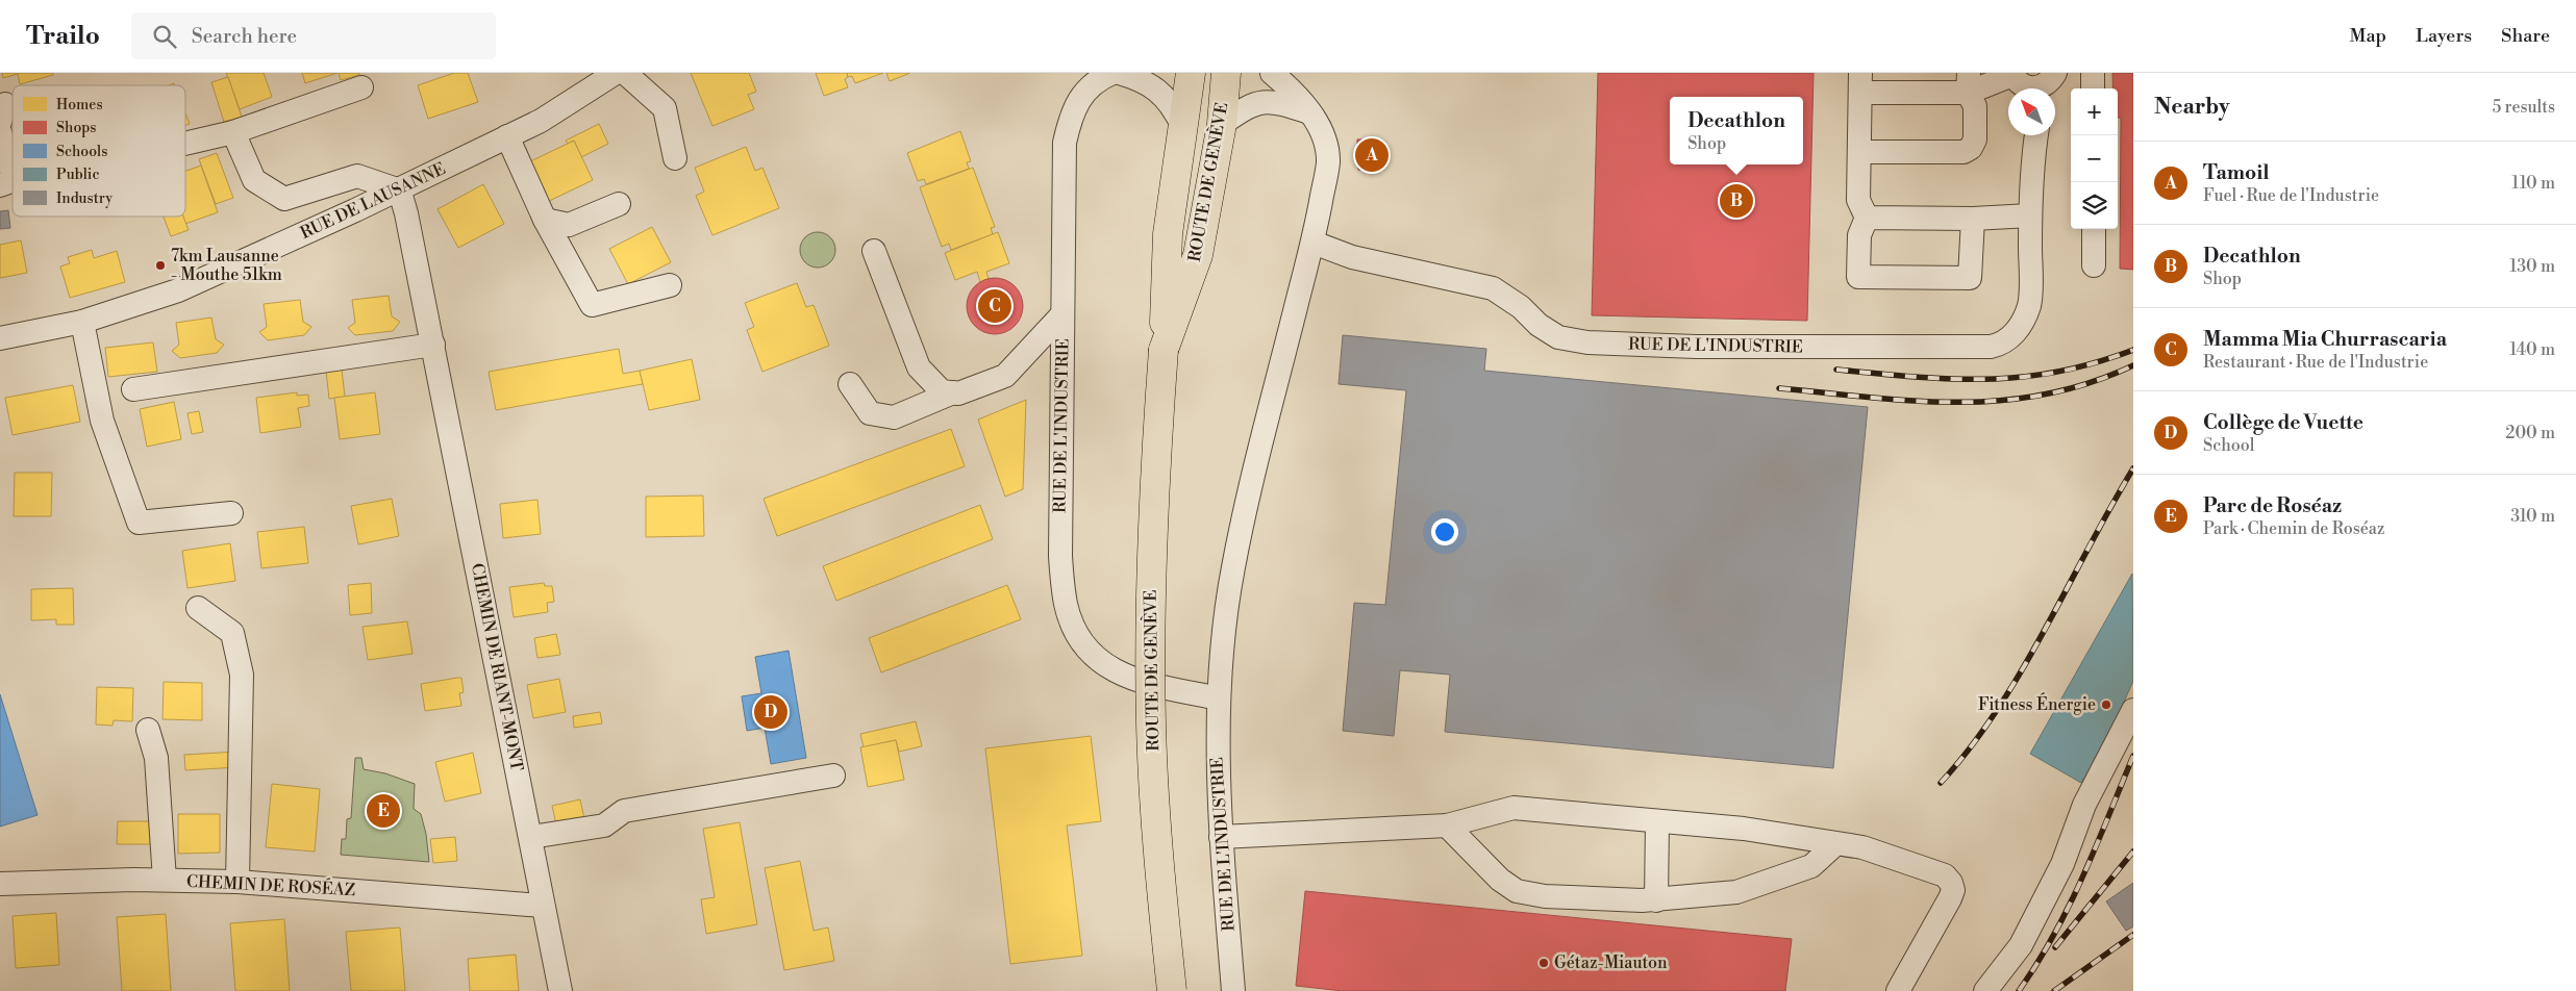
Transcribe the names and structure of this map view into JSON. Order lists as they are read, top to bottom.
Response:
{
  "streets": {
    "main road": ["ROUTE DE GENÈVE"],
    "street": [
      "RUE DE LAUSANNE",
      "RUE DE L'INDUSTRIE",
      "CHEMIN DE RIANT-MONT",
      "CHEMIN DE ROSÉAZ"
    ]
  },
  "crossings": [
    ["RUE DE LAUSANNE", "CHEMIN DE RIANT-MONT"],
    ["CHEMIN DE RIANT-MONT", "CHEMIN DE ROSÉAZ"]
  ],
  "places": ["7km Lausanne - Mouthe 51km", "Fitness Énergie", "Gétaz-Miauton"],
  "legend": [
    "Homes",
    "Shops",
    "Schools",
    "Public",
    "Industry"
  ],
  "north": "top left",
  "page": {
    "header": "Trailo",
    "search": "Search here",
    "nav": ["Map", "Layers", "Share"],
    "heading": ["Nearby", "5 results"],
    "map_buttons": ["+", "−"],
    "popup": ["Decathlon", "Shop"],
    "pins": [
      "A",
      "B",
      "C",
      "D",
      "E"
    ],
    "list": [
      {
        "mark": "A",
        "name": "Tamoil",
        "note": "Fuel · Rue de l'Industrie",
        "value": "110 m"
      },
      {
        "mark": "B",
        "name": "Decathlon",
        "note": "Shop",
        "value": "130 m"
      },
      {
        "mark": "C",
        "name": "Mamma Mia Churrascaria",
        "note": "Restaurant · Rue de l'Industrie",
        "value": "140 m"
      },
      {
        "mark": "D",
        "name": "Collège de Vuette",
        "note": "School",
        "value": "200 m"
      },
      {
        "mark": "E",
        "name": "Parc de Roséaz",
        "note": "Park · Chemin de Roséaz",
        "value": "310 m"
      }
    ]
  }
}
